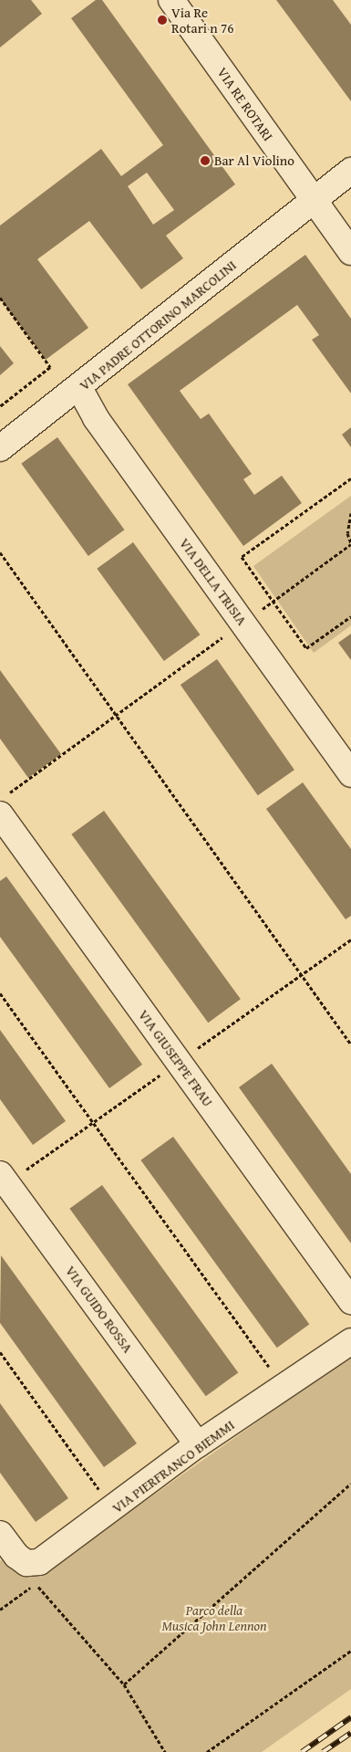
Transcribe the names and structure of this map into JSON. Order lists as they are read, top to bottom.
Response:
{
  "streets": {
    "street": [
      "VIA RE ROTARI",
      "VIA PADRE OTTORINO MARCOLINI",
      "VIA DELLA TRISIA",
      "VIA GIUSEPPE FRAU",
      "VIA GUIDO ROSSA",
      "VIA PIERFRANCO BIEMMI"
    ]
  },
  "crossings": [
    ["VIA RE ROTARI", "VIA PADRE OTTORINO MARCOLINI"],
    ["VIA PADRE OTTORINO MARCOLINI", "VIA DELLA TRISIA"],
    ["VIA GUIDO ROSSA", "VIA PIERFRANCO BIEMMI"]
  ],
  "parks": ["Parco della Musica John Lennon"],
  "places": ["Via Re Rotari n 76", "Bar Al Violino"]
}
